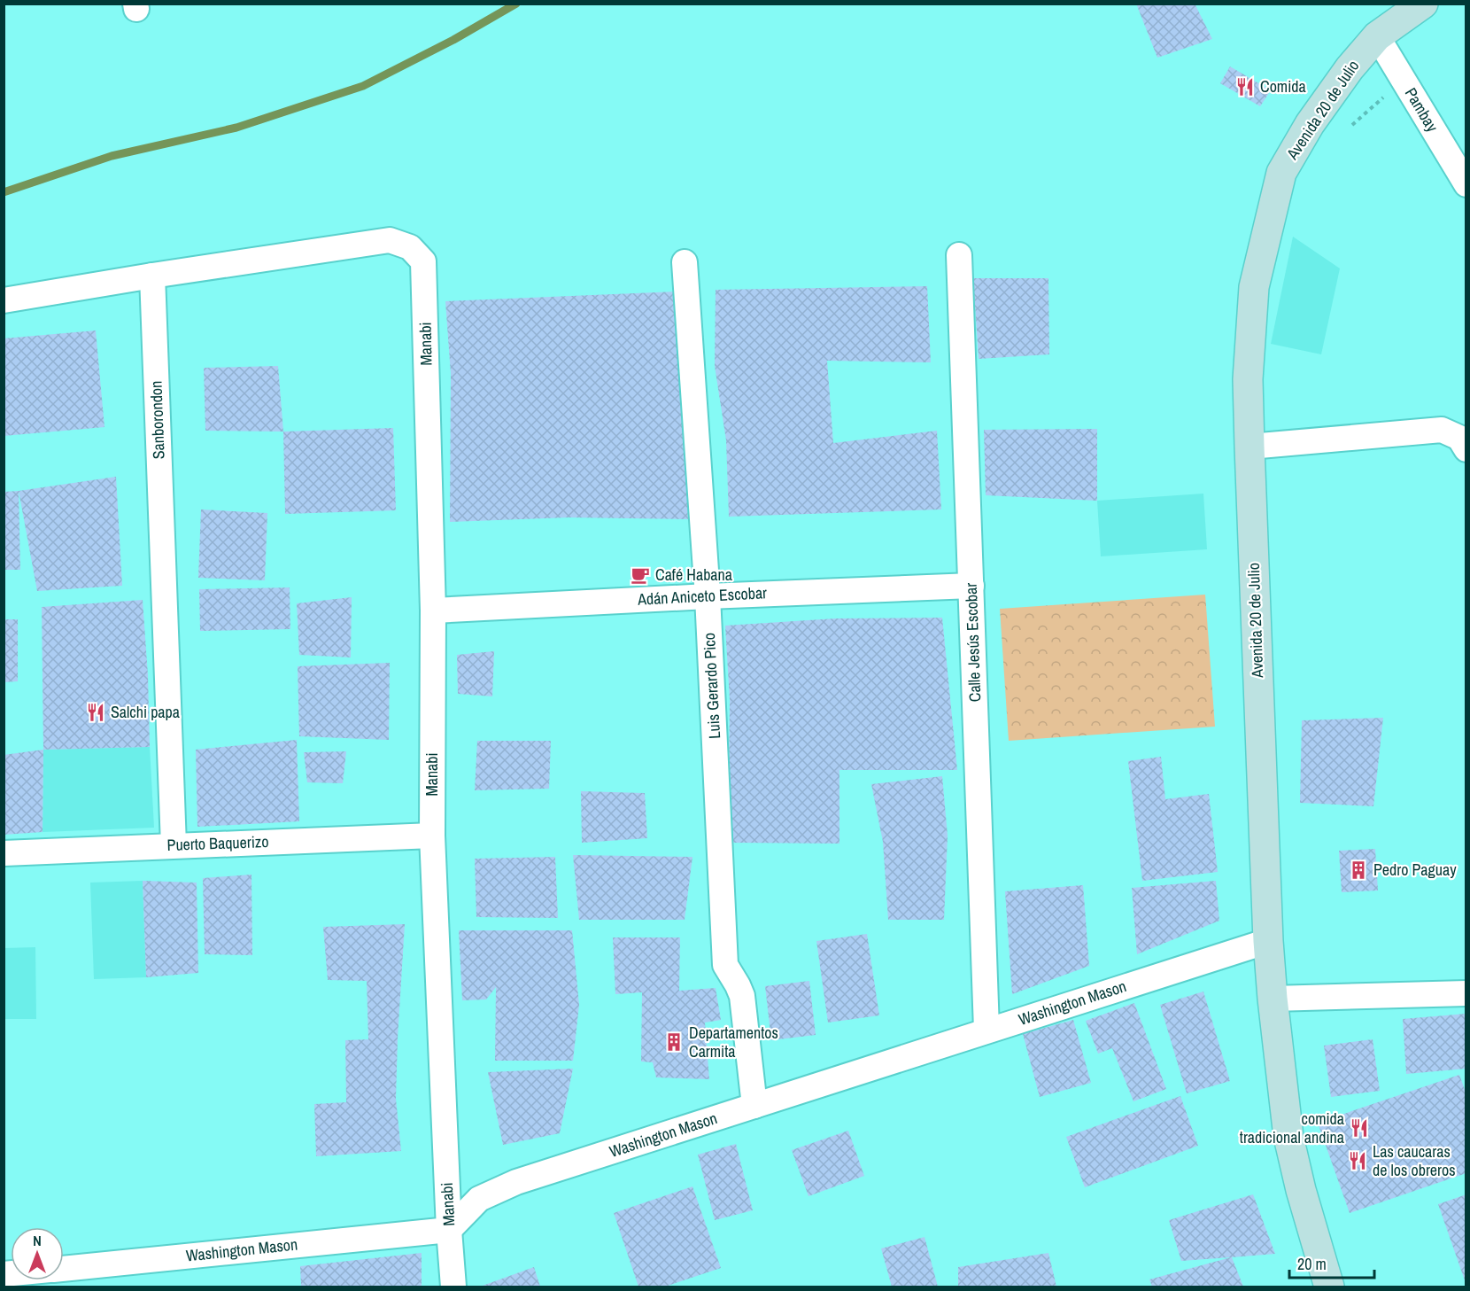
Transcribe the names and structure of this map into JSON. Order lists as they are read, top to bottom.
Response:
{
  "streets": {
    "main road": ["Avenida 20 de Julio"],
    "street": [
      "Pambay",
      "Manabi",
      "Sanborondon",
      "Adán Aniceto Escobar",
      "Calle Jesús Escobar",
      "Luis Gerardo Pico",
      "Puerto Baquerizo",
      "Washington Mason"
    ]
  },
  "crossings": [
    ["Avenida 20 de Julio", "Pambay"],
    ["Avenida 20 de Julio", "Washington Mason"],
    ["Manabi", "Sanborondon"],
    ["Manabi", "Adán Aniceto Escobar"],
    ["Manabi", "Puerto Baquerizo"],
    ["Manabi", "Washington Mason"],
    ["Sanborondon", "Puerto Baquerizo"],
    ["Adán Aniceto Escobar", "Calle Jesús Escobar"],
    ["Adán Aniceto Escobar", "Luis Gerardo Pico"],
    ["Calle Jesús Escobar", "Washington Mason"],
    ["Luis Gerardo Pico", "Washington Mason"]
  ],
  "places": {
    "restaurant": [
      "Comida",
      "Salchi papa",
      "comida tradicional andina",
      "Las caucaras de los obreros"
    ],
    "cafe": ["Café Habana"],
    "building": ["Pedro Paguay", "Departamentos Carmita"]
  },
  "scale_bar": "20 m",
  "north": "top"
}
